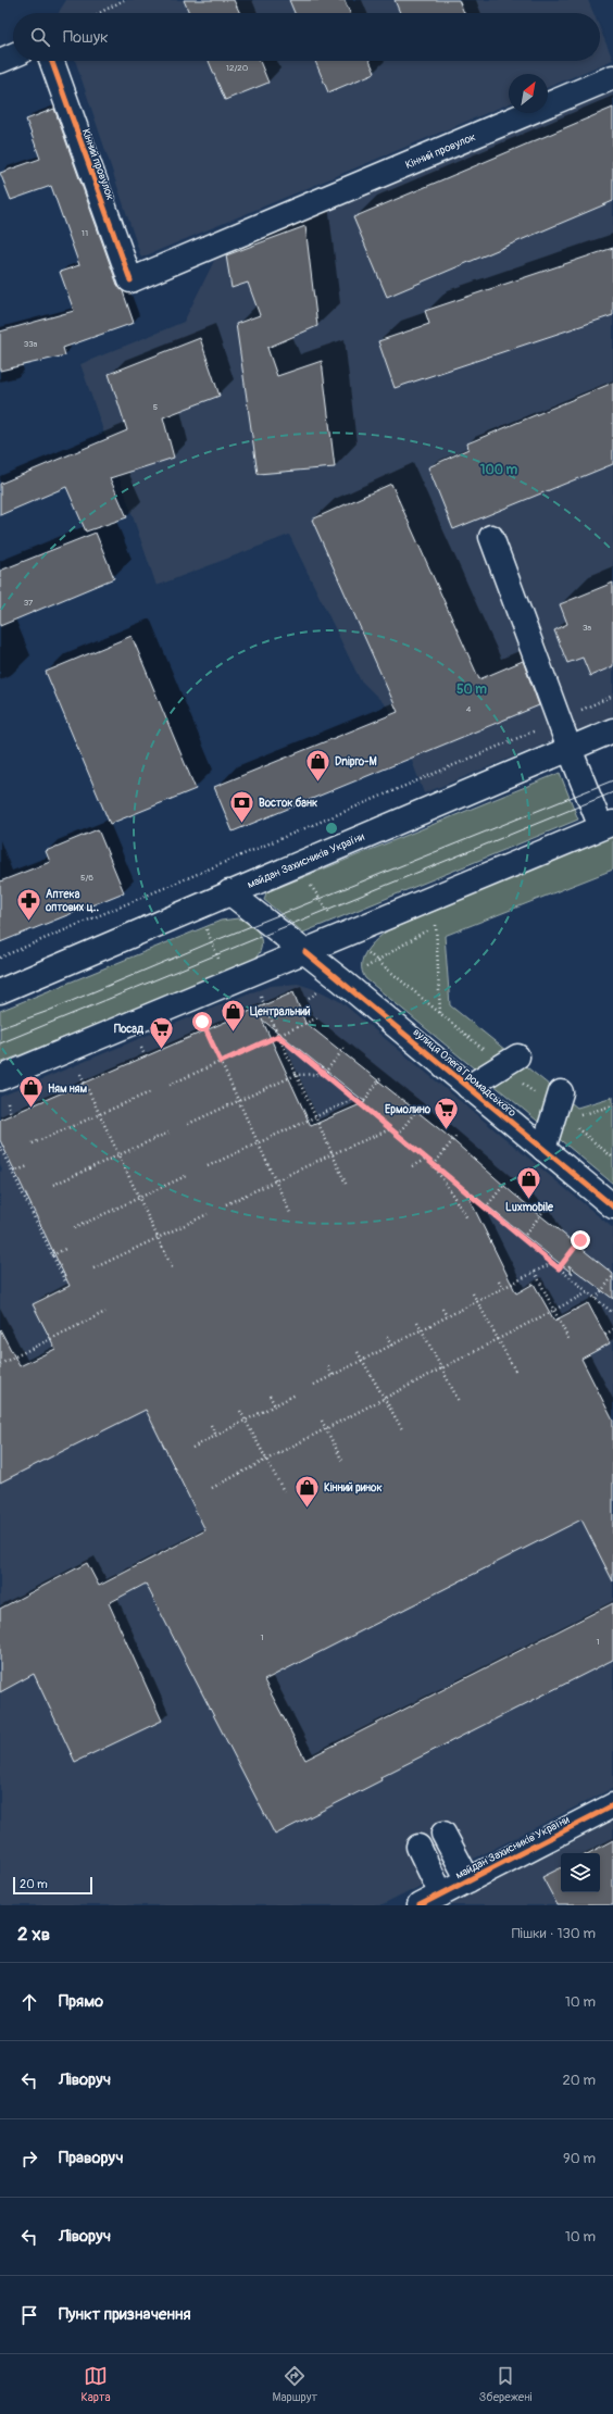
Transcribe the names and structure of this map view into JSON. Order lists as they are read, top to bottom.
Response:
{
  "streets": {
    "main road": ["Кінний провулок", "майдан Захисників України", "вулиця Олега Громадського"]
  },
  "crossings": [
    ["майдан Захисників України", "вулиця Олега Громадського"]
  ],
  "places": {
    "shop": [
      "Dnipro-M",
      "Центральний",
      "Ням ням",
      "Luxmobile",
      "Кінний ринок"
    ],
    "bank": ["Восток банк"],
    "pharmacy": ["Аптека оптових ц‥"],
    "supermarket": ["Посад", "Ермолино"]
  },
  "house_numbers": [
    "12/20",
    "11",
    "33а",
    "5",
    "37",
    "3а",
    "4",
    "5/6",
    "1",
    "1"
  ],
  "scale_bar": "20 m",
  "north": "top right",
  "page": {
    "search": "Пошук",
    "scale": "20 m",
    "heading": ["2 хв", "Пішки · 130 m"],
    "list": [
      ["Прямо", "10 m"],
      ["Ліворуч", "20 m"],
      ["Праворуч", "90 m"],
      ["Ліворуч", "10 m"],
      "Пункт призначення"
    ],
    "nav": ["Карта", "Маршрут", "Збережені"]
  },
  "rings": ["100 m", "50 m"]
}
